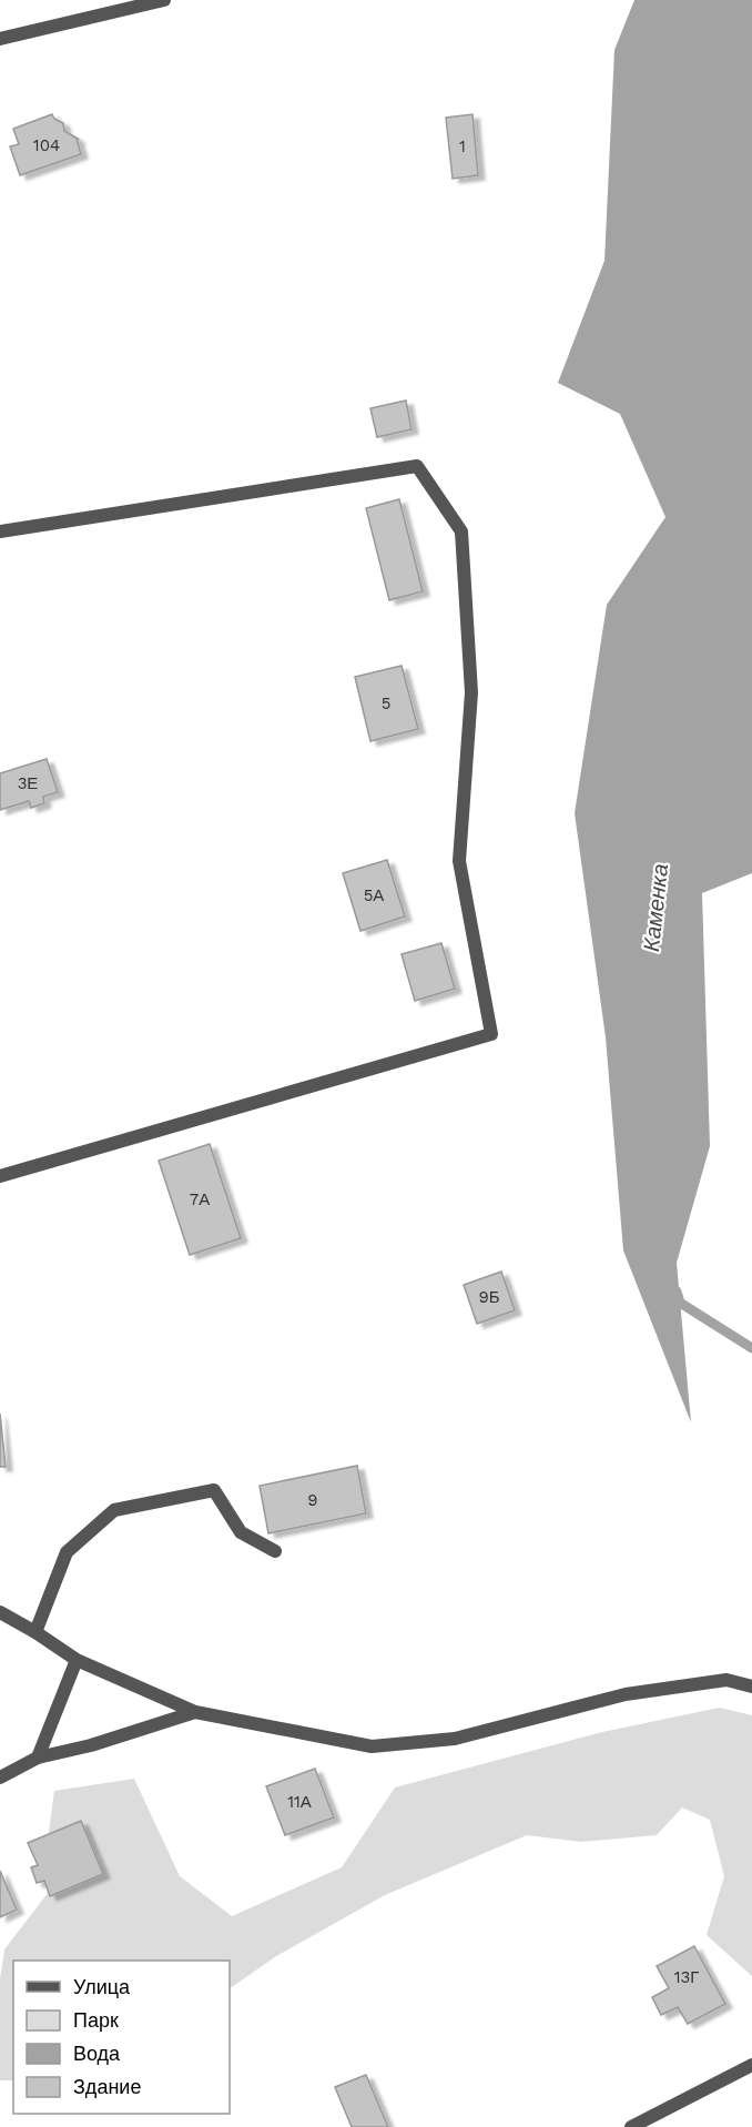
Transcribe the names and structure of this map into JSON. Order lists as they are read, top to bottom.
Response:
{
  "water": ["Каменка"],
  "house_numbers": [
    "104",
    "1",
    "5",
    "3Е",
    "5А",
    "7А",
    "9Б",
    "9",
    "11А",
    "13Г"
  ],
  "legend": [
    "Улица",
    "Парк",
    "Вода",
    "Здание"
  ]
}
